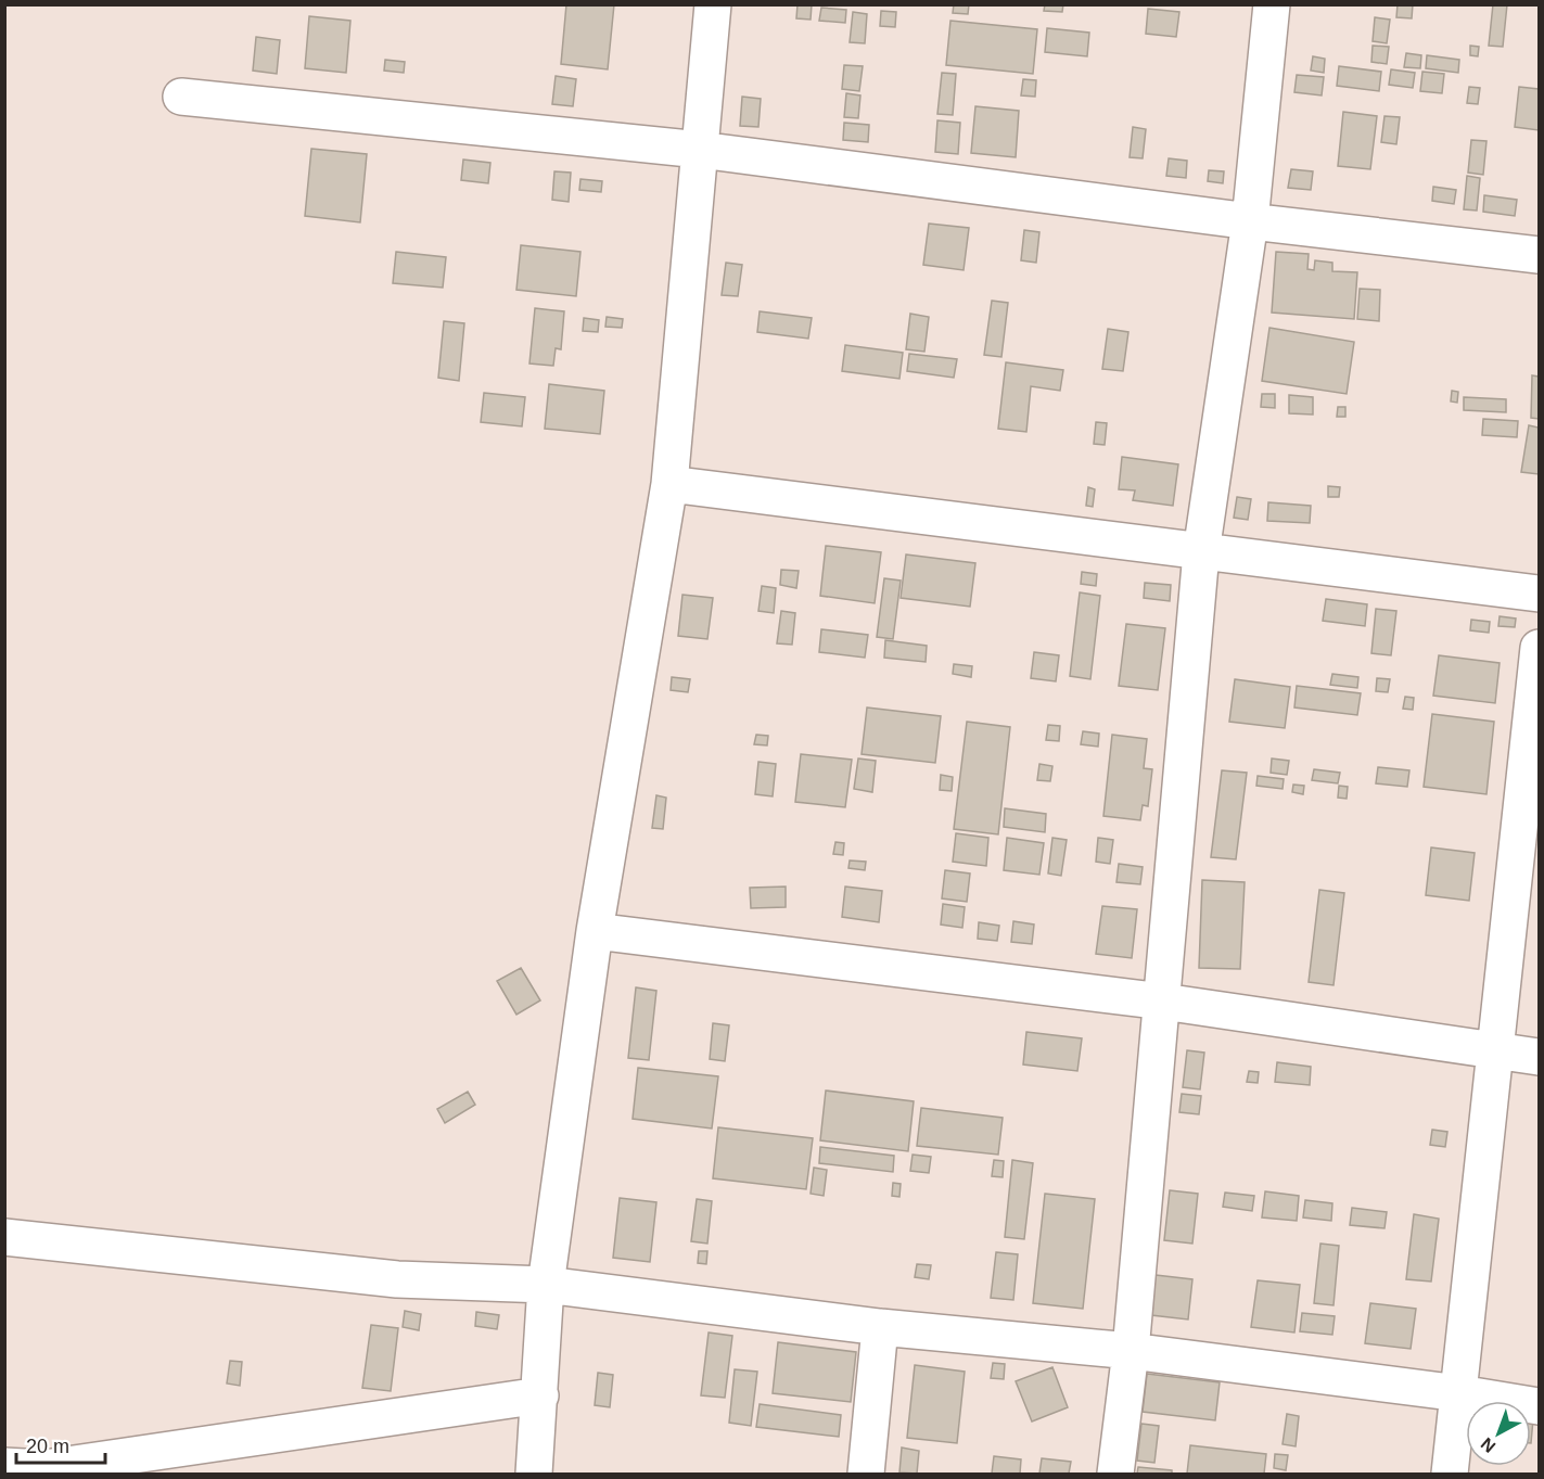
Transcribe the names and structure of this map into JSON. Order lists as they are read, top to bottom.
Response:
{
  "scale_bar": "20 m",
  "north": "bottom left"
}
